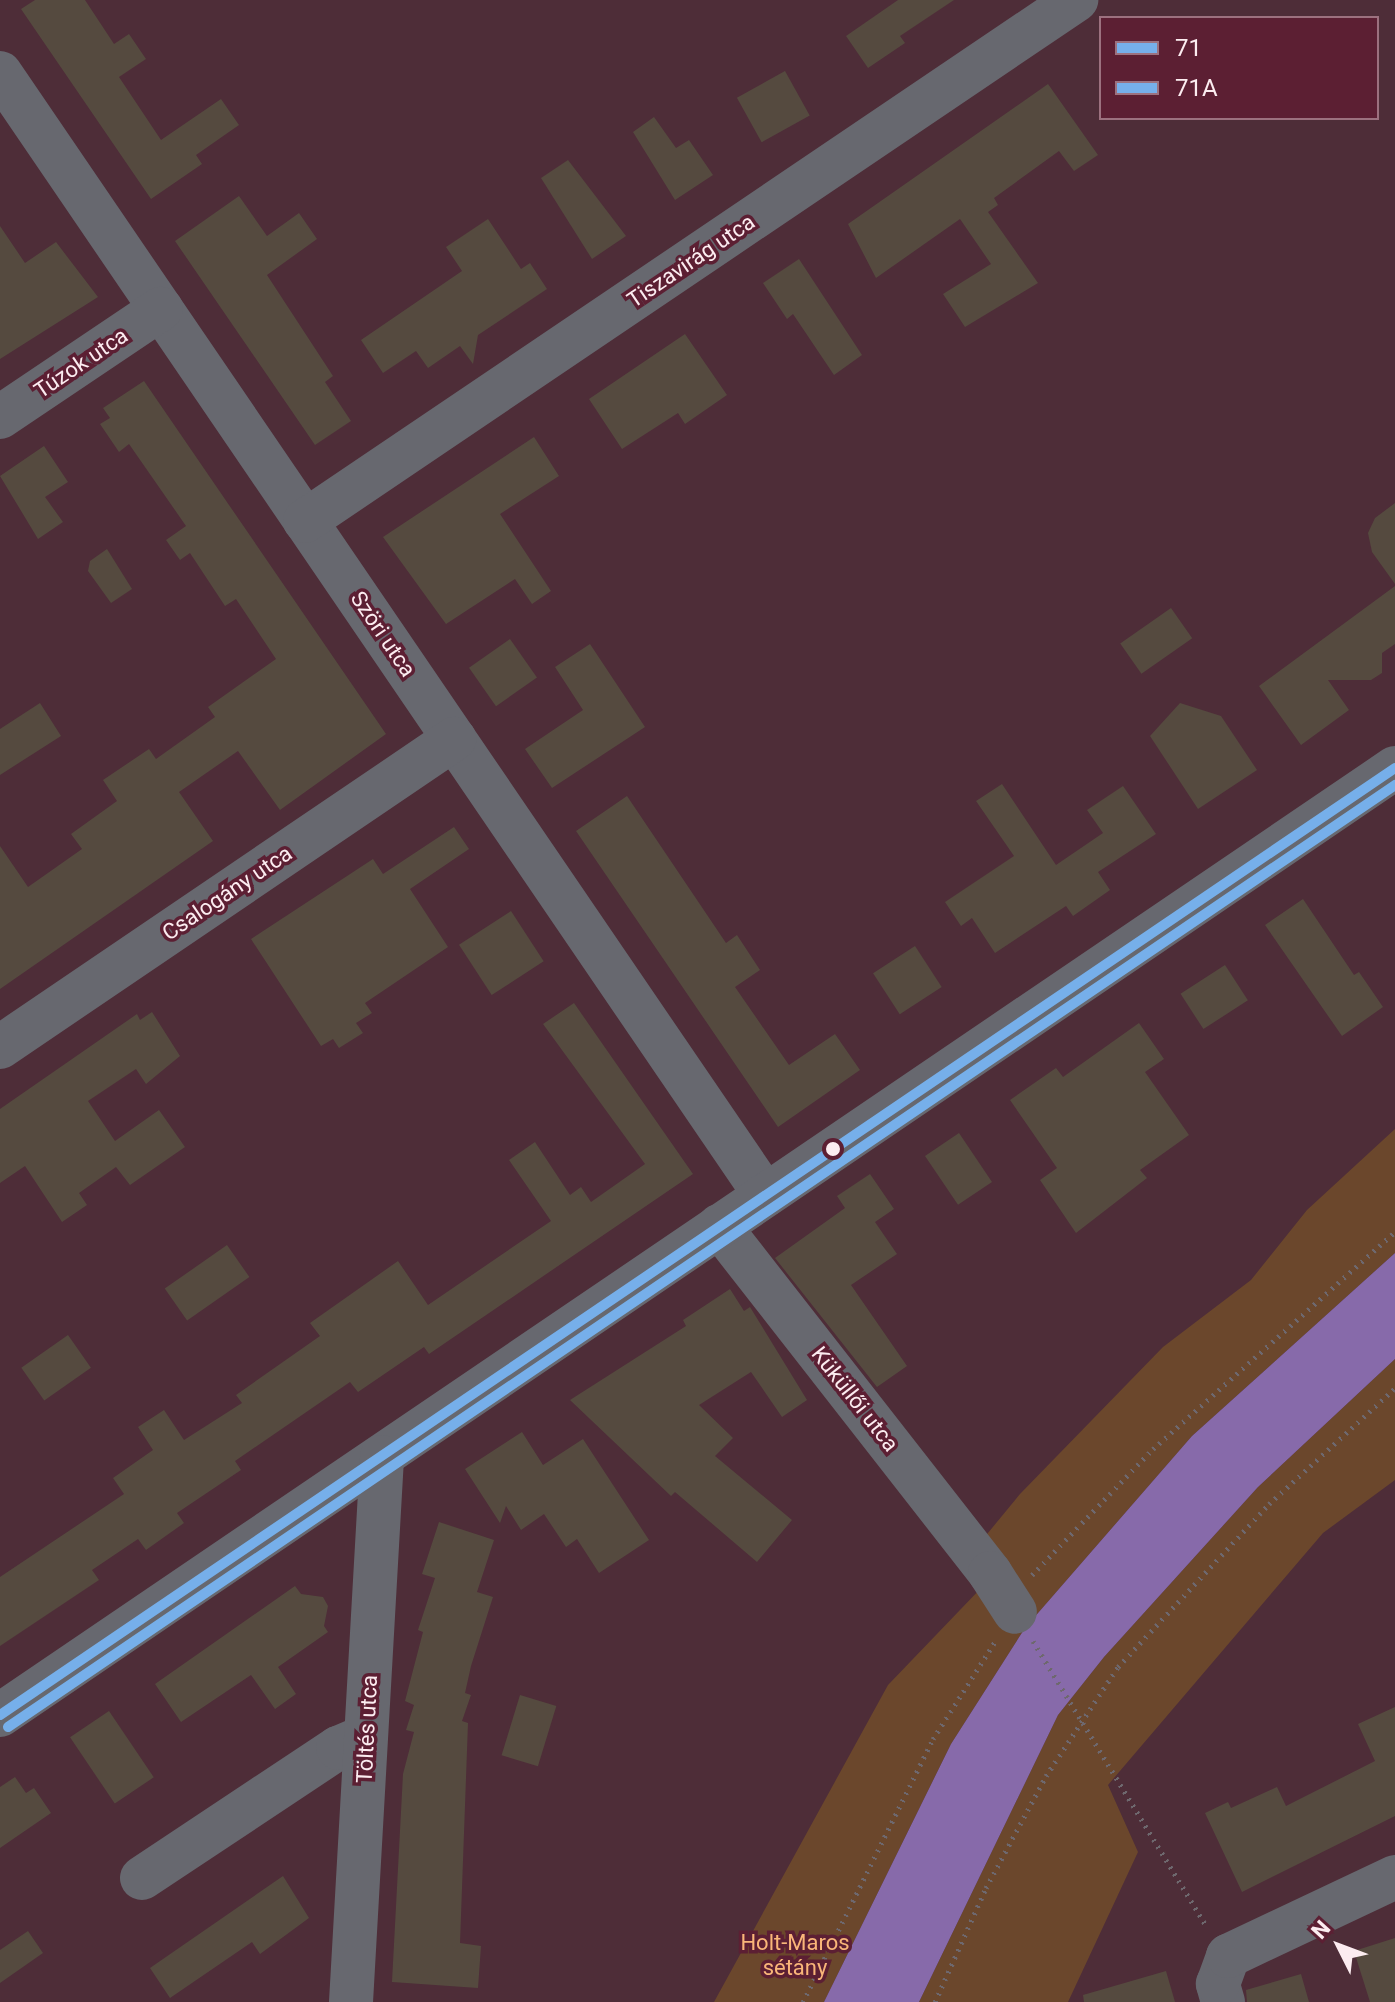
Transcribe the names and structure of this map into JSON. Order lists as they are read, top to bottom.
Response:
{
  "streets": {
    "street": [
      "Tiszavirág utca",
      "Túzok utca",
      "Szöri utca",
      "Csalogány utca",
      "Küküllői utca",
      "Töltés utca"
    ]
  },
  "crossings": [
    ["Tiszavirág utca", "Szöri utca"],
    ["Túzok utca", "Szöri utca"],
    ["Szöri utca", "Csalogány utca"]
  ],
  "parks": ["Holt-Maros sétány"],
  "lines": ["transit line 71", "transit line 71A"],
  "legend": ["71", "71A"],
  "north": "top left"
}
